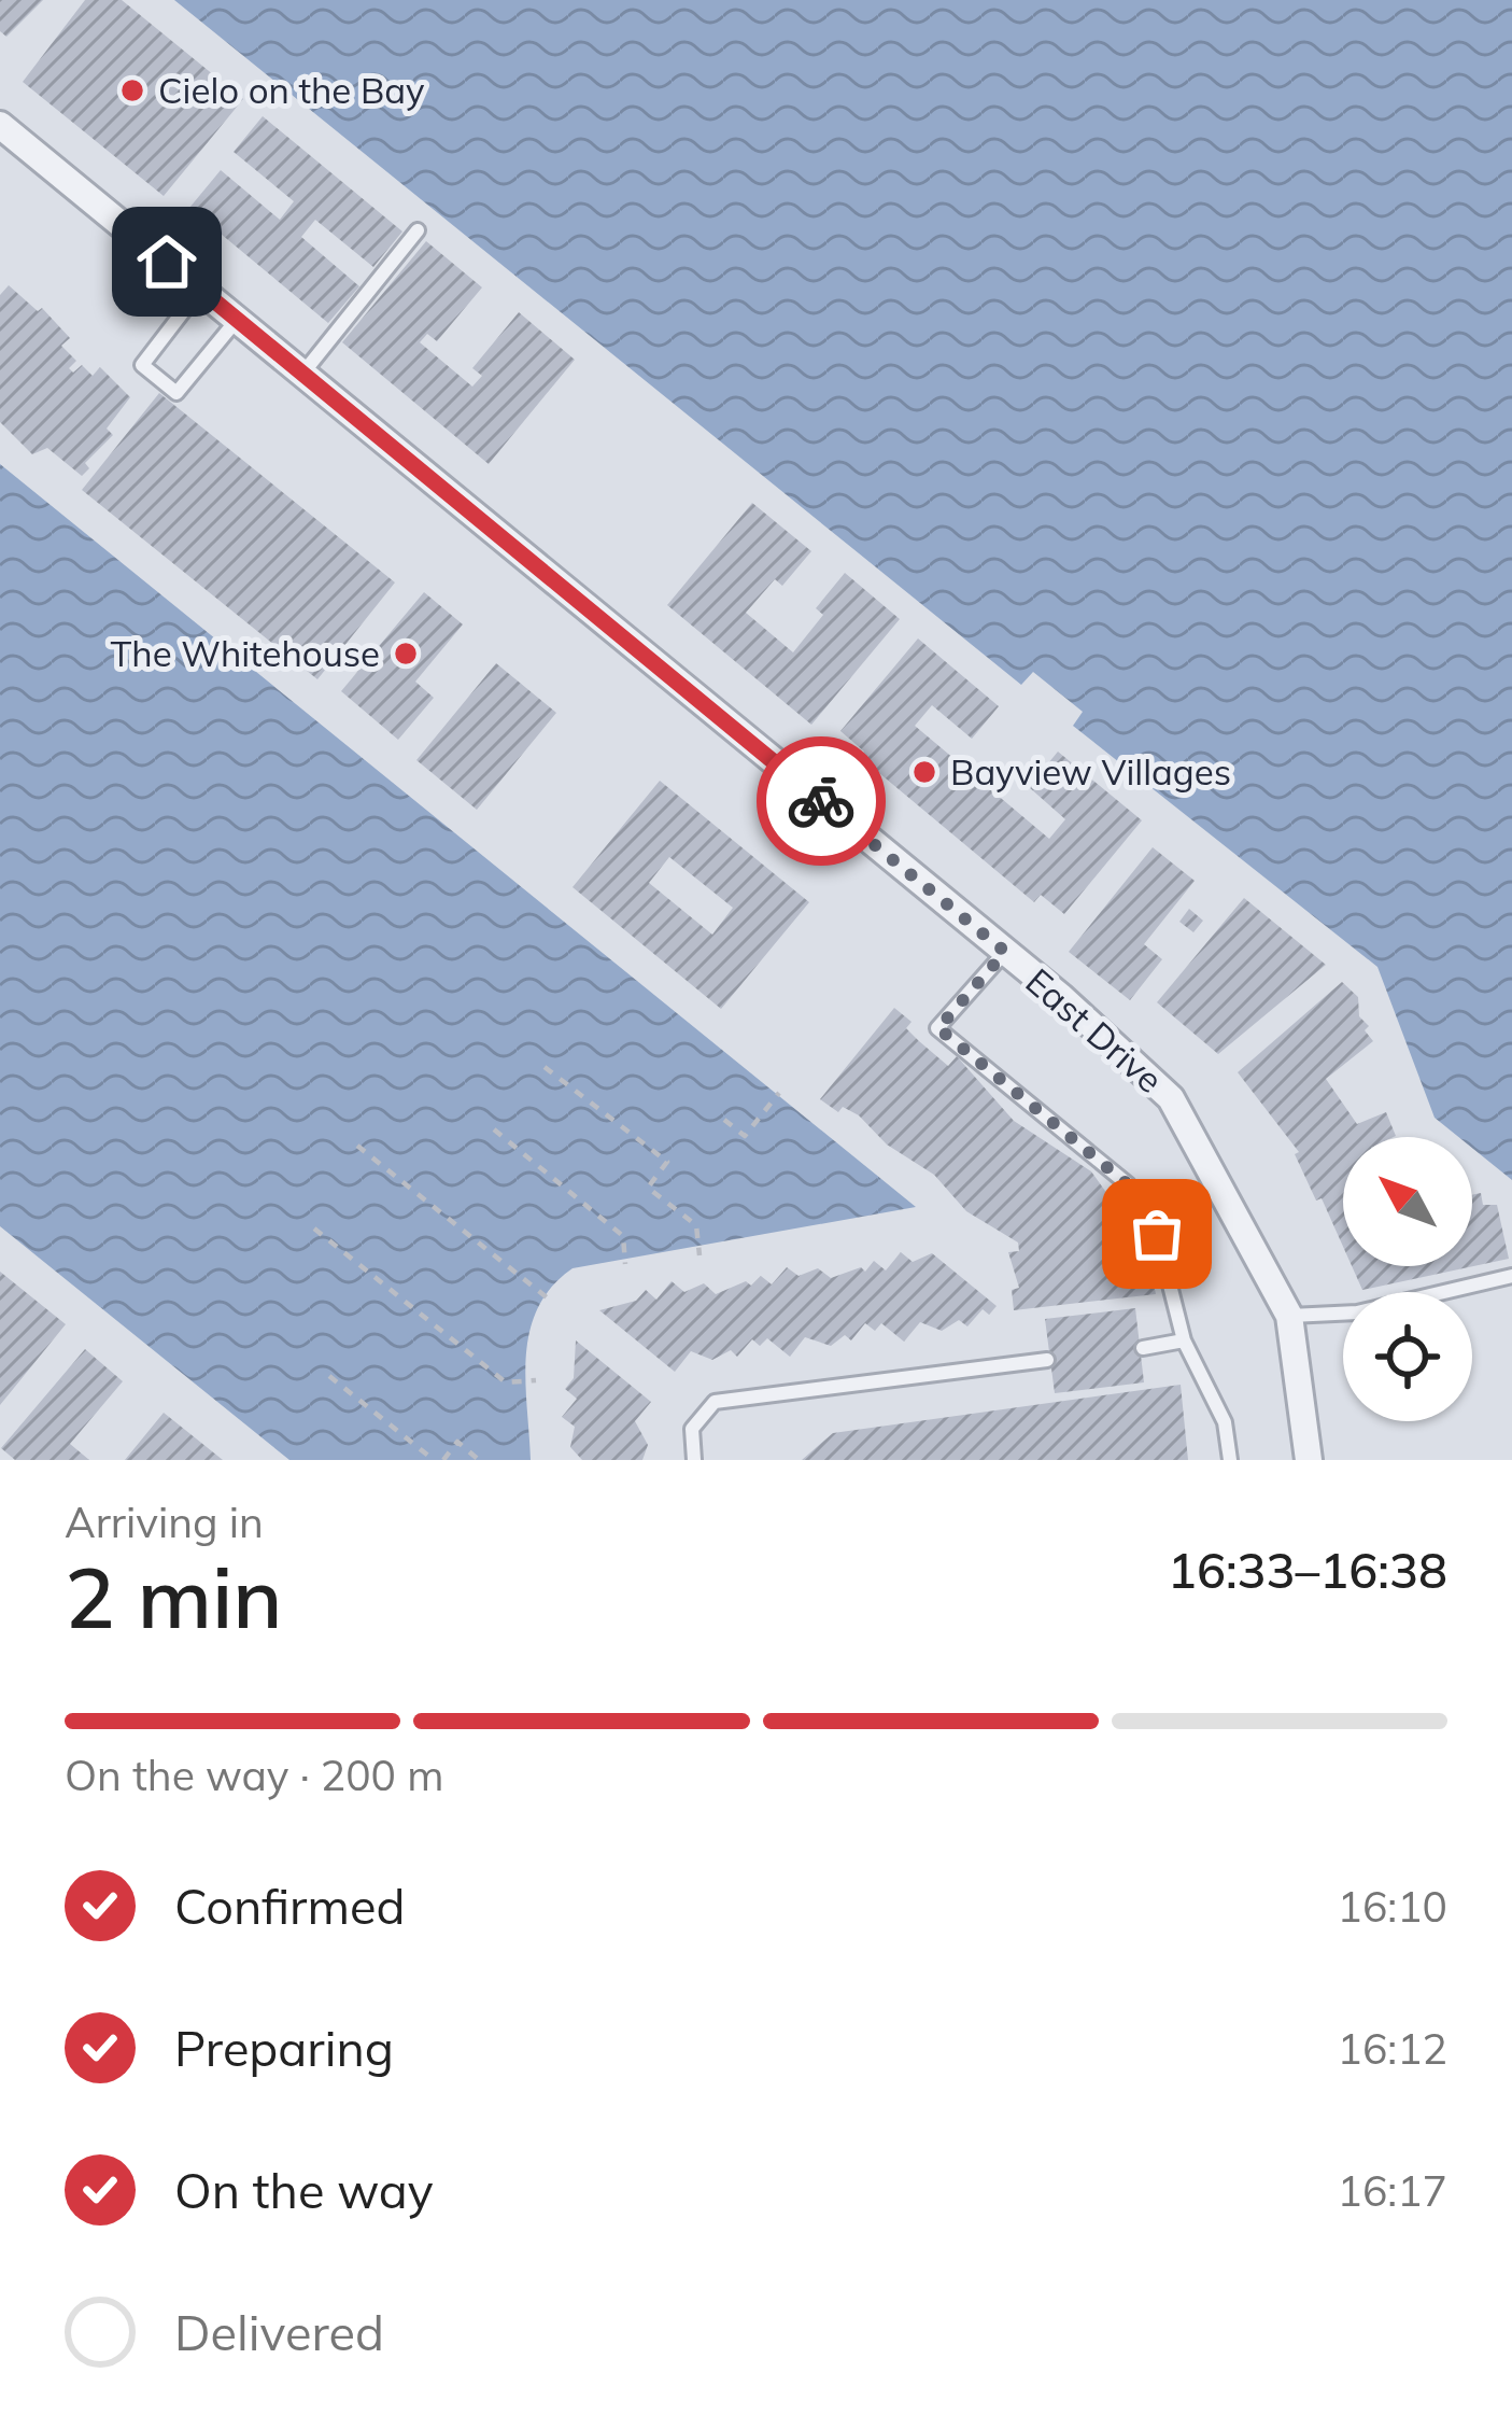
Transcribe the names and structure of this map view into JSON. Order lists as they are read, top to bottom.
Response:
{
  "streets": {
    "street": ["East Drive"]
  },
  "places": ["Cielo on the Bay", "The Whitehouse", "Bayview Villages"],
  "north": "top left",
  "page": {
    "heading": ["2 min", "Arriving in", "16:33–16:38"],
    "bar": "On the way · 200 m",
    "list": [
      ["Confirmed", "16:10"],
      ["Preparing", "16:12"],
      ["On the way", "16:17"],
      "Delivered"
    ]
  }
}
